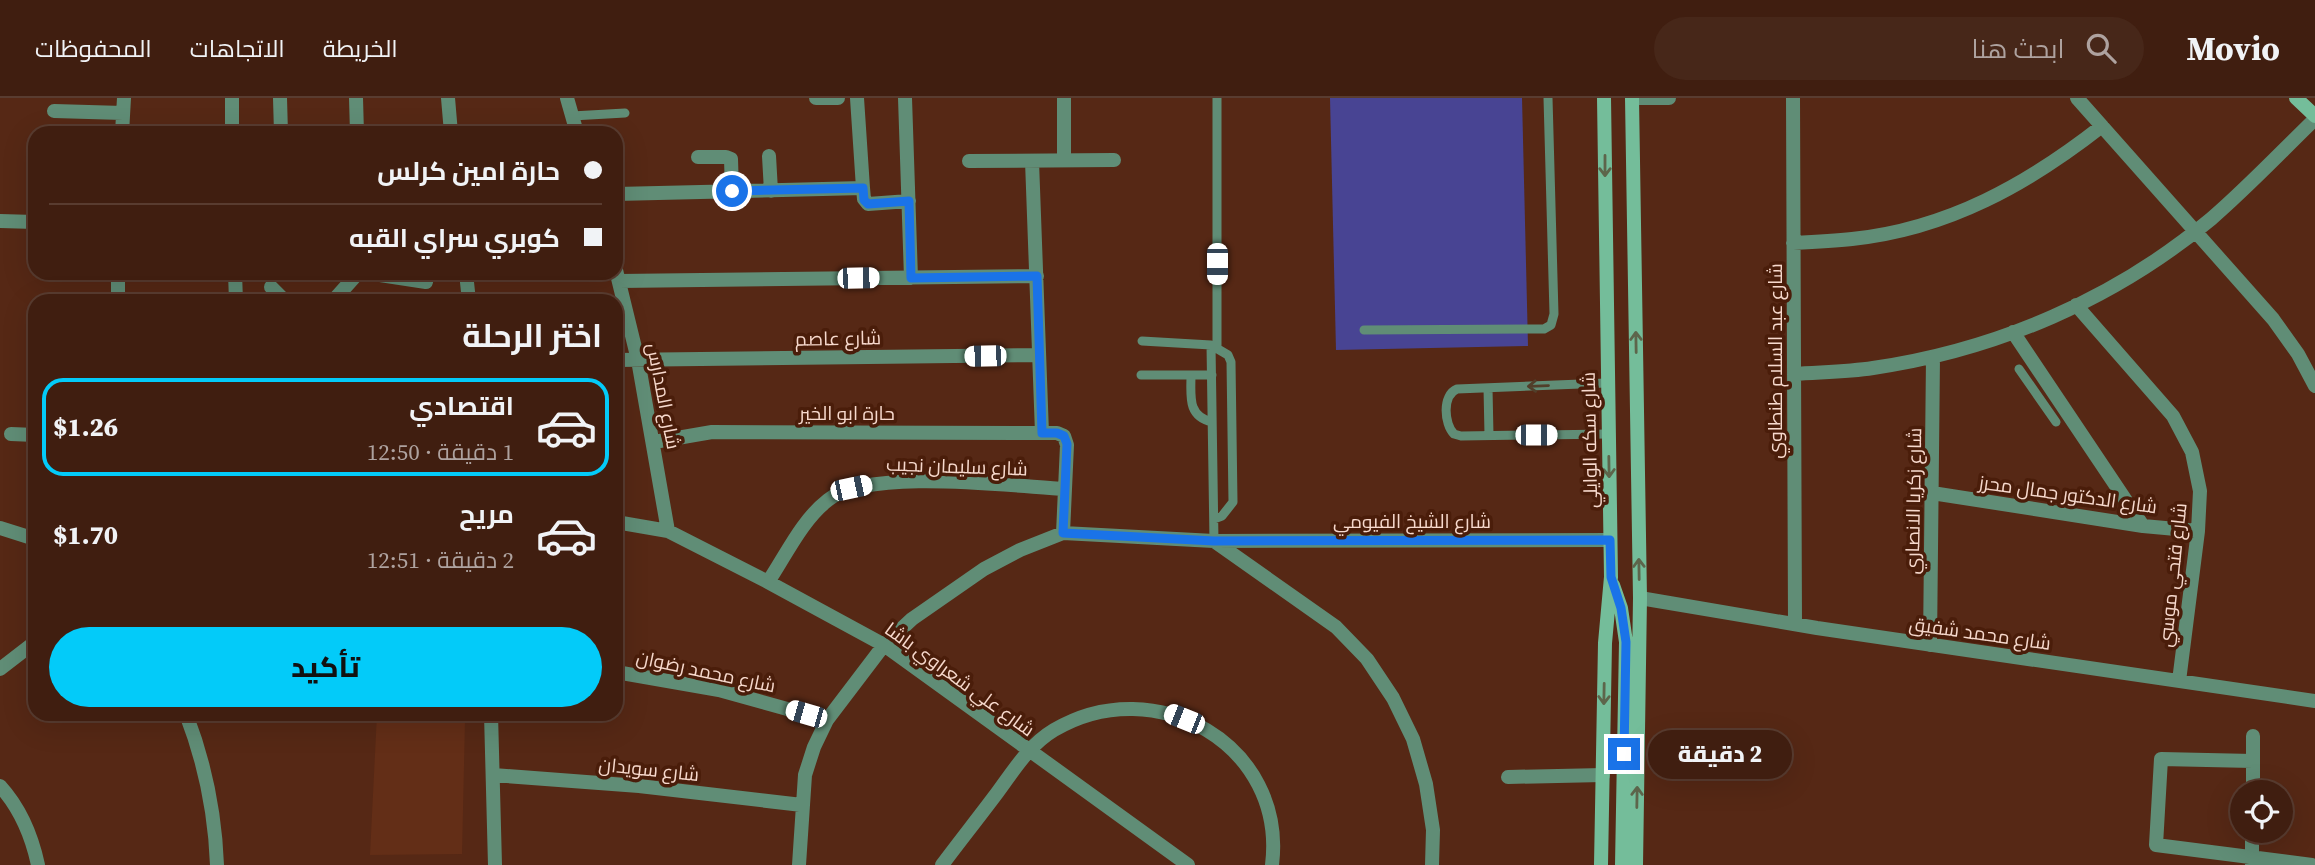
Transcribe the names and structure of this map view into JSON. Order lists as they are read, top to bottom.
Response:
{
  "streets": {
    "main road": ["شارع سكه الوايلي"],
    "street": [
      "شارع عاصم",
      "شارع عبد السلام طنطاوي",
      "شارع المدارس",
      "حارة ابو الخير",
      "شارع سليمان نجيب",
      "شارع الدكتور جمال محرز",
      "شارع زكريا الانصاري",
      "شارع الشيخ الفيومي",
      "شارع فتحي موسي",
      "شارع محمد شفيق",
      "شارع محمد رضوان",
      "شارع علي شعراوي باشا",
      "شارع سويدان"
    ]
  },
  "crossings": [
    ["شارع عاصم", "شارع المدارس"],
    ["شارع عبد السلام طنطاوي", "شارع محمد شفيق"],
    ["شارع المدارس", "حارة ابو الخير"],
    ["شارع المدارس", "شارع علي شعراوي باشا"],
    ["شارع سكه الوايلي", "شارع الشيخ الفيومي"],
    ["شارع سليمان نجيب", "شارع علي شعراوي باشا"],
    ["شارع الدكتور جمال محرز", "شارع زكريا الانصاري"],
    ["شارع الدكتور جمال محرز", "شارع فتحي موسي"],
    ["شارع زكريا الانصاري", "شارع محمد شفيق"],
    ["شارع فتحي موسي", "شارع محمد شفيق"]
  ],
  "page": {
    "header": "Movio",
    "search": "ابحث هنا",
    "nav": ["الخريطة", "الاتجاهات", "المحفوظات"],
    "banner": ["حارة امين كرلس", "كوبري سراي القبه"],
    "heading": "اختر الرحلة",
    "list": [
      {
        "name": "اقتصادي",
        "note": "1 دقيقة · 12:50",
        "value": "$1.26"
      },
      {
        "name": "مريح",
        "note": "2 دقيقة · 12:51",
        "value": "$1.70"
      }
    ],
    "buttons": "تأكيد",
    "bubble": "2 دقيقة"
  }
}
